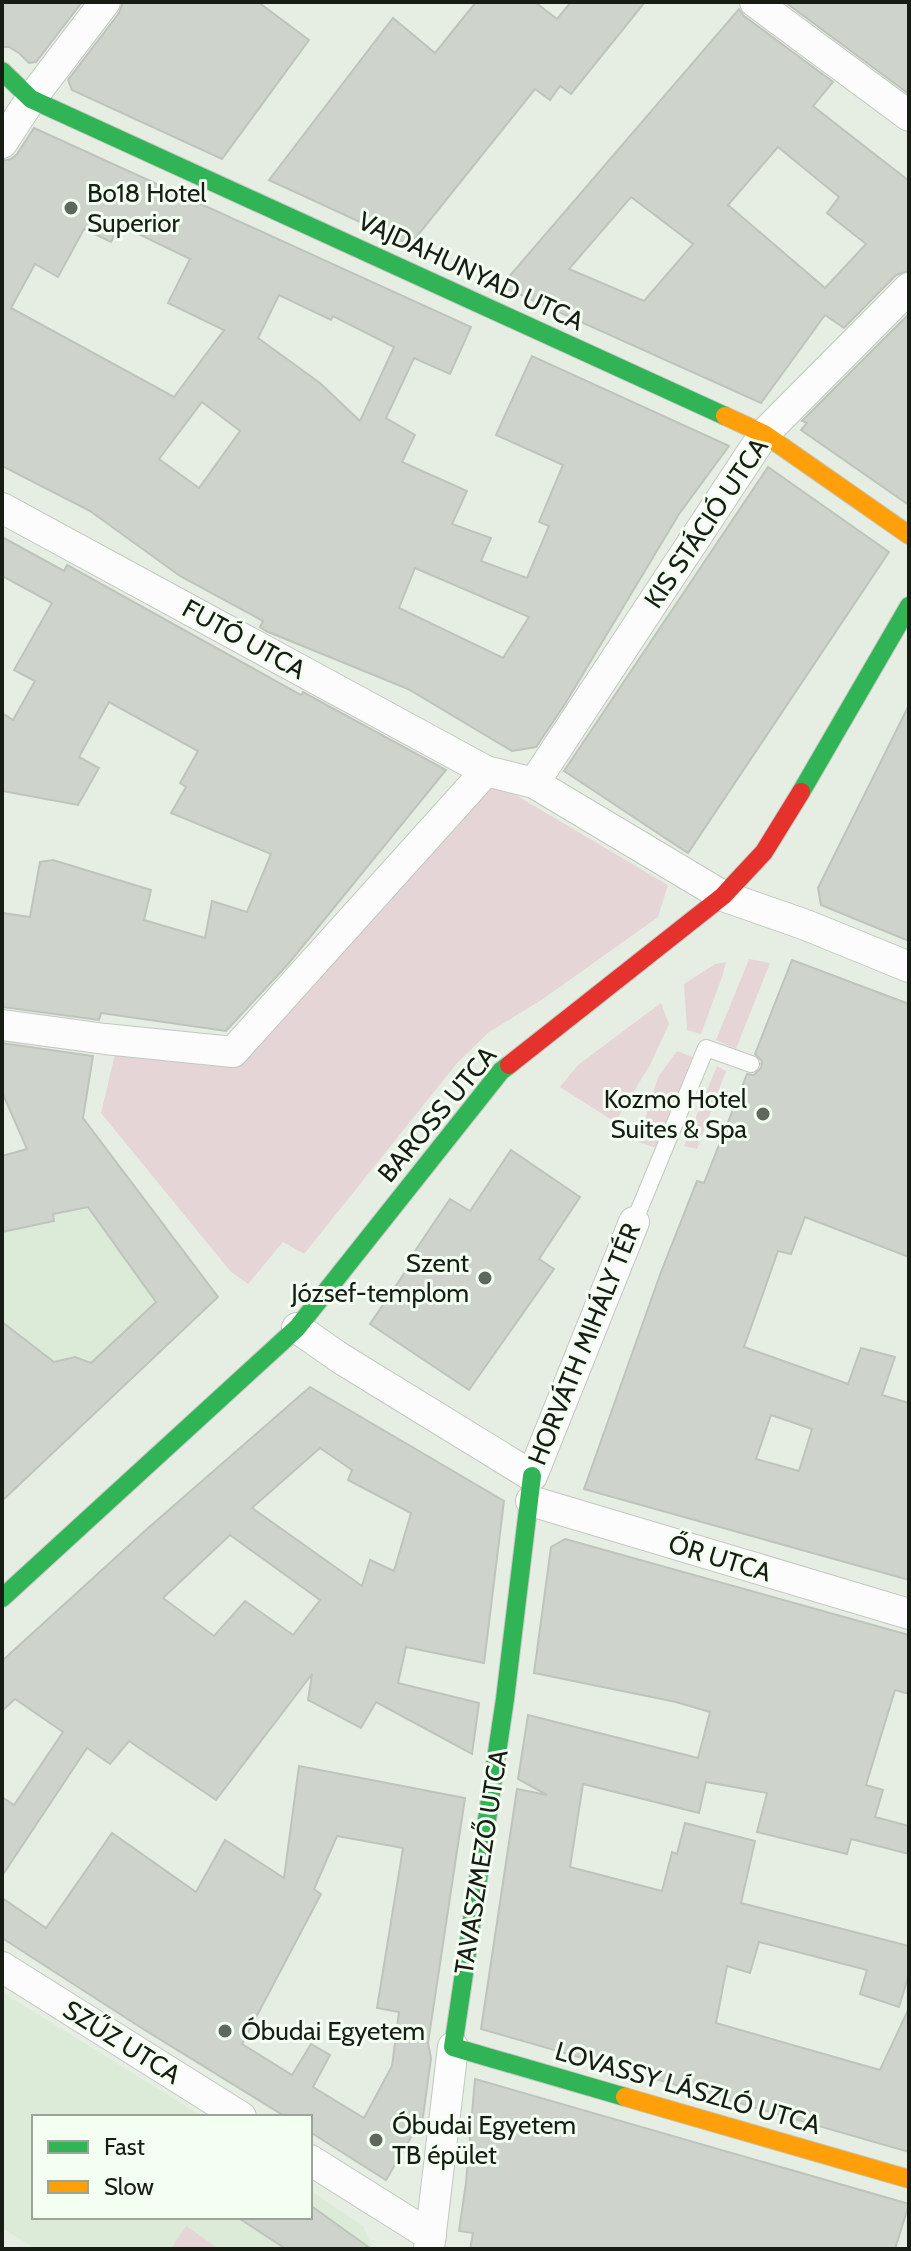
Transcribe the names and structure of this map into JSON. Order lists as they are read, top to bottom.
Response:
{
  "streets": {
    "street": [
      "VAJDAHUNYAD UTCA",
      "KIS STÁCIÓ UTCA",
      "FUTÓ UTCA",
      "BAROSS UTCA",
      "HORVÁTH MIHÁLY TÉR",
      "ŐR UTCA",
      "TAVASZMEZŐ UTCA",
      "SZŰZ UTCA",
      "LOVASSY LÁSZLÓ UTCA"
    ]
  },
  "crossings": [
    ["VAJDAHUNYAD UTCA", "KIS STÁCIÓ UTCA"],
    ["BAROSS UTCA", "HORVÁTH MIHÁLY TÉR"],
    ["HORVÁTH MIHÁLY TÉR", "ŐR UTCA"],
    ["HORVÁTH MIHÁLY TÉR", "TAVASZMEZŐ UTCA"],
    ["ŐR UTCA", "TAVASZMEZŐ UTCA"],
    ["TAVASZMEZŐ UTCA", "LOVASSY LÁSZLÓ UTCA"]
  ],
  "places": [
    "Bo18 Hotel Superior",
    "Kozmo Hotel Suites & Spa",
    "Szent József-templom",
    "Óbudai Egyetem",
    "Óbudai Egyetem TB épület"
  ],
  "legend": ["Fast", "Slow"]
}
